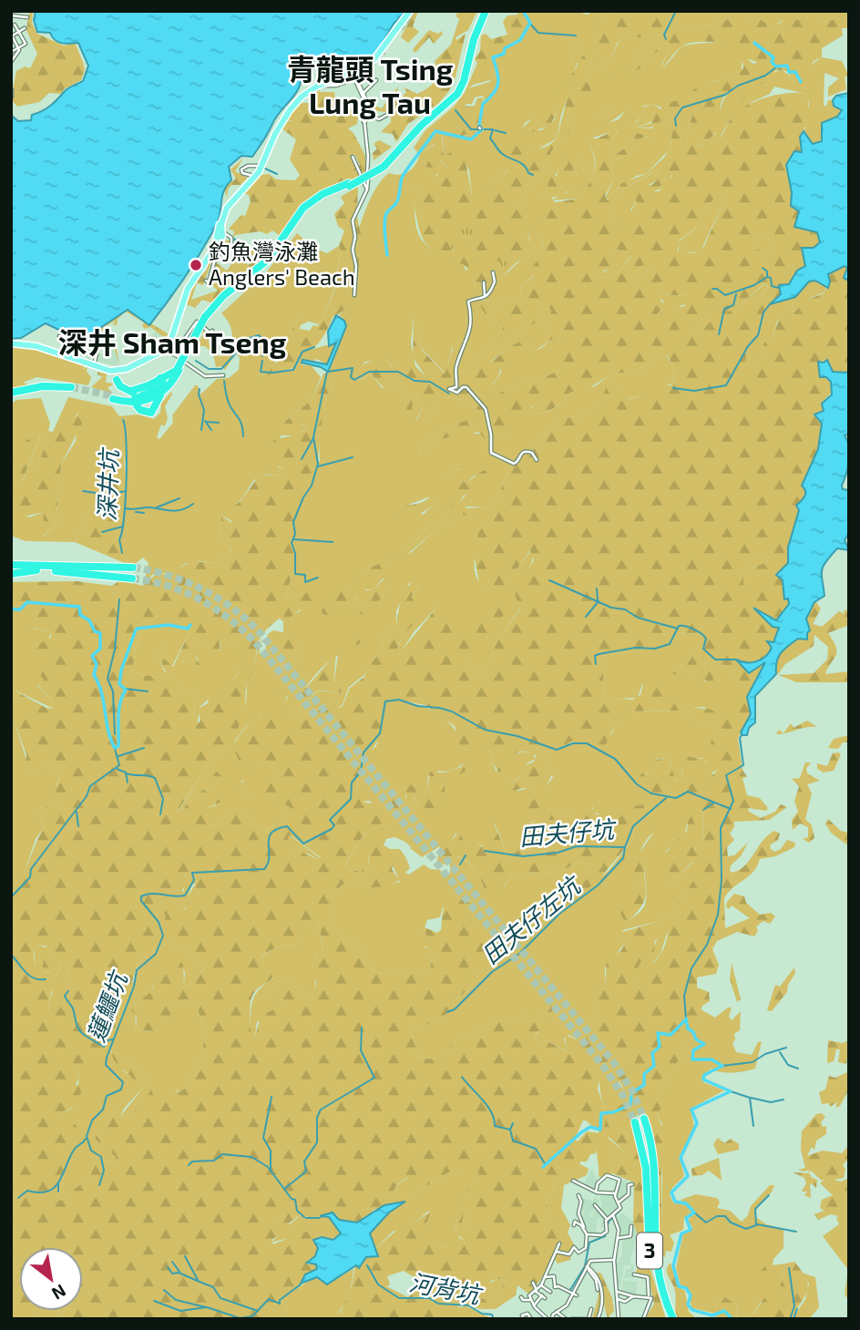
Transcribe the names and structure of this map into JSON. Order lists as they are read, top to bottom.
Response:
{
  "streets": {
    "highway": ["3"]
  },
  "districts": ["青龍頭 Tsing Lung Tau", "深井 Sham Tseng"],
  "water": [
    "深井坑",
    "田夫仔坑",
    "田夫仔左坑",
    "蓮鱷坑",
    "河背坑"
  ],
  "places": ["釣魚灣泳灘 Anglers' Beach"],
  "north": "bottom right"
}
